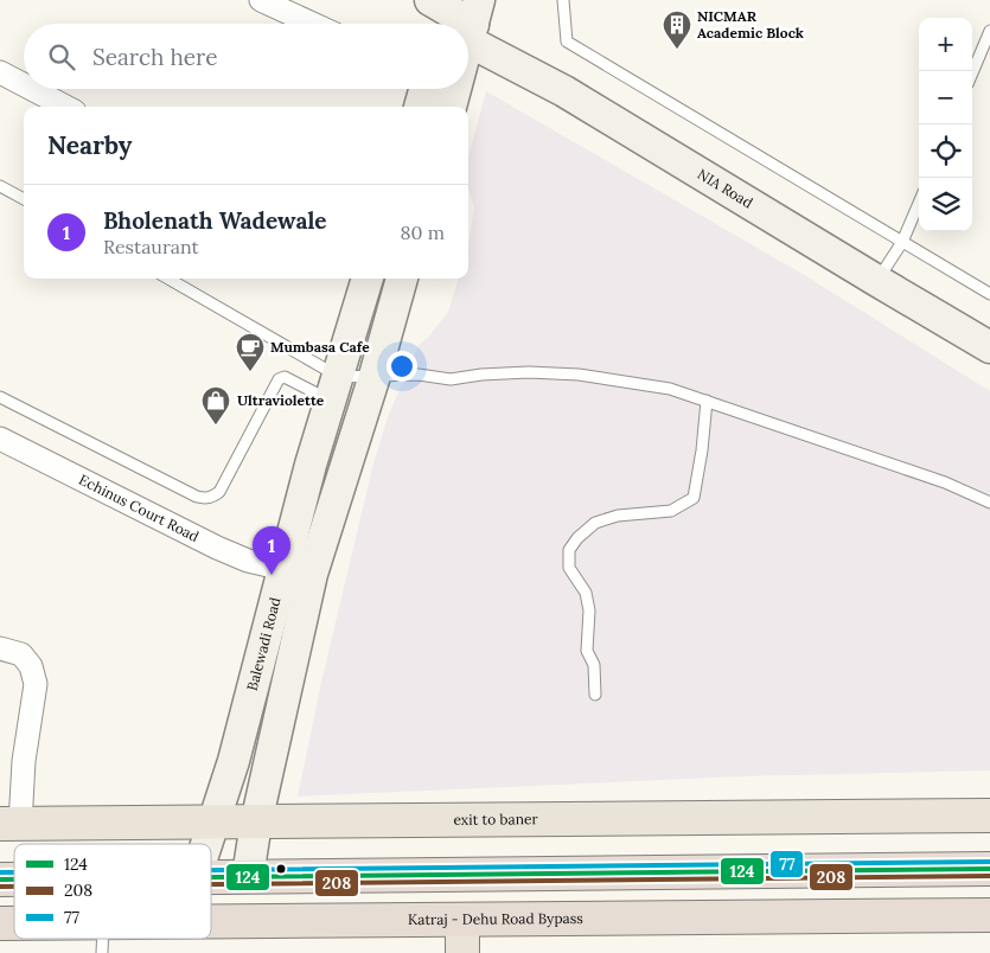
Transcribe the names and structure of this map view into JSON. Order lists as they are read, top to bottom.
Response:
{
  "streets": {
    "highway": ["Katraj - Dehu Road Bypass"],
    "main road": ["NIA Road", "Balewadi Road", "exit to baner"],
    "street": ["Echinus Court Road"]
  },
  "crossings": [
    ["Echinus Court Road", "Balewadi Road"],
    ["Balewadi Road", "exit to baner"]
  ],
  "places": {
    "building": ["NICMAR Academic Block"],
    "cafe": ["Mumbasa Cafe"],
    "shop": ["Ultraviolette"]
  },
  "lines": ["transit line 77", "transit line 124", "transit line 208"],
  "legend": ["124", "208", "77"],
  "page": {
    "map_buttons": ["+", "−"],
    "search": "Search here",
    "heading": "Nearby",
    "list": [
      {
        "mark": "1",
        "name": "Bholenath Wadewale",
        "note": "Restaurant",
        "value": "80 m"
      }
    ],
    "pins": "1"
  }
}
